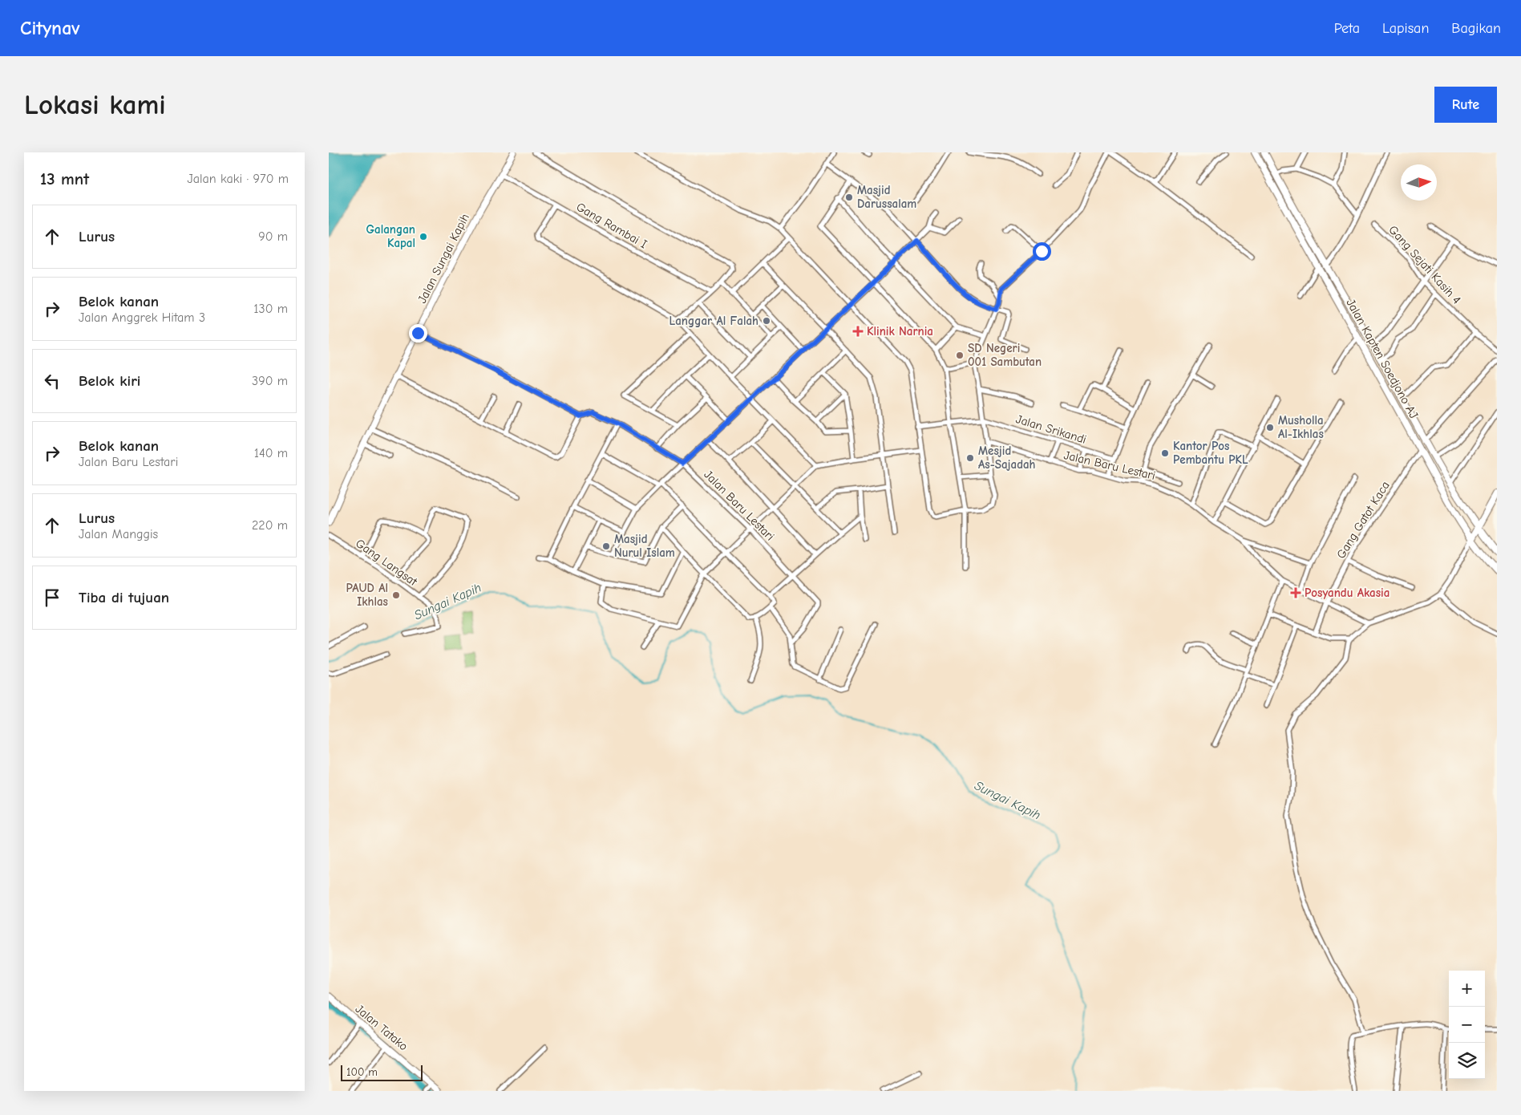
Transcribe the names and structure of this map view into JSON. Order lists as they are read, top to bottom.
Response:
{
  "streets": {
    "main road": ["Jalan Kapten Soedjono AJ"],
    "street": [
      "Gang Rambai I",
      "Jalan Sungai Kapih",
      "Gang Sejati Kasih 4",
      "Jalan Srikandi",
      "Jalan Baru Lestari",
      "Gang Gatot Kaca",
      "Gang Langsat",
      "Jalan Tatako"
    ]
  },
  "crossings": [
    ["Gang Rambai I", "Jalan Sungai Kapih"],
    ["Jalan Kapten Soedjono AJ", "Gang Gatot Kaca"],
    ["Jalan Baru Lestari", "Gang Gatot Kaca"]
  ],
  "water": ["Sungai Kapih"],
  "places": {
    "other": [
      "Masjid Darussalam",
      "Galangan Kapal",
      "Langgar Al Falah",
      "SD Negeri 001 Sambutan",
      "Musholla Al-Ikhlas",
      "Kantor Pos Pembantu PKL",
      "Mesjid As-Sajadah",
      "Masjid Nurul Islam",
      "PAUD Al Ikhlas"
    ],
    "health": ["Klinik Narnia", "Posyandu Akasia"]
  },
  "scale_bar": "100 m",
  "north": "right",
  "page": {
    "header": "Citynav",
    "nav": ["Peta", "Lapisan", "Bagikan"],
    "buttons": "Rute",
    "title": "Lokasi kami",
    "heading": ["13 mnt", "Jalan kaki · 970 m"],
    "list": [
      ["Lurus", "90 m"],
      ["Belok kanan", "Jalan Anggrek Hitam 3", "130 m"],
      ["Belok kiri", "390 m"],
      ["Belok kanan", "Jalan Baru Lestari", "140 m"],
      ["Lurus", "Jalan Manggis", "220 m"],
      "Tiba di tujuan"
    ],
    "map_buttons": ["+", "−"],
    "scale": "100 m"
  }
}
